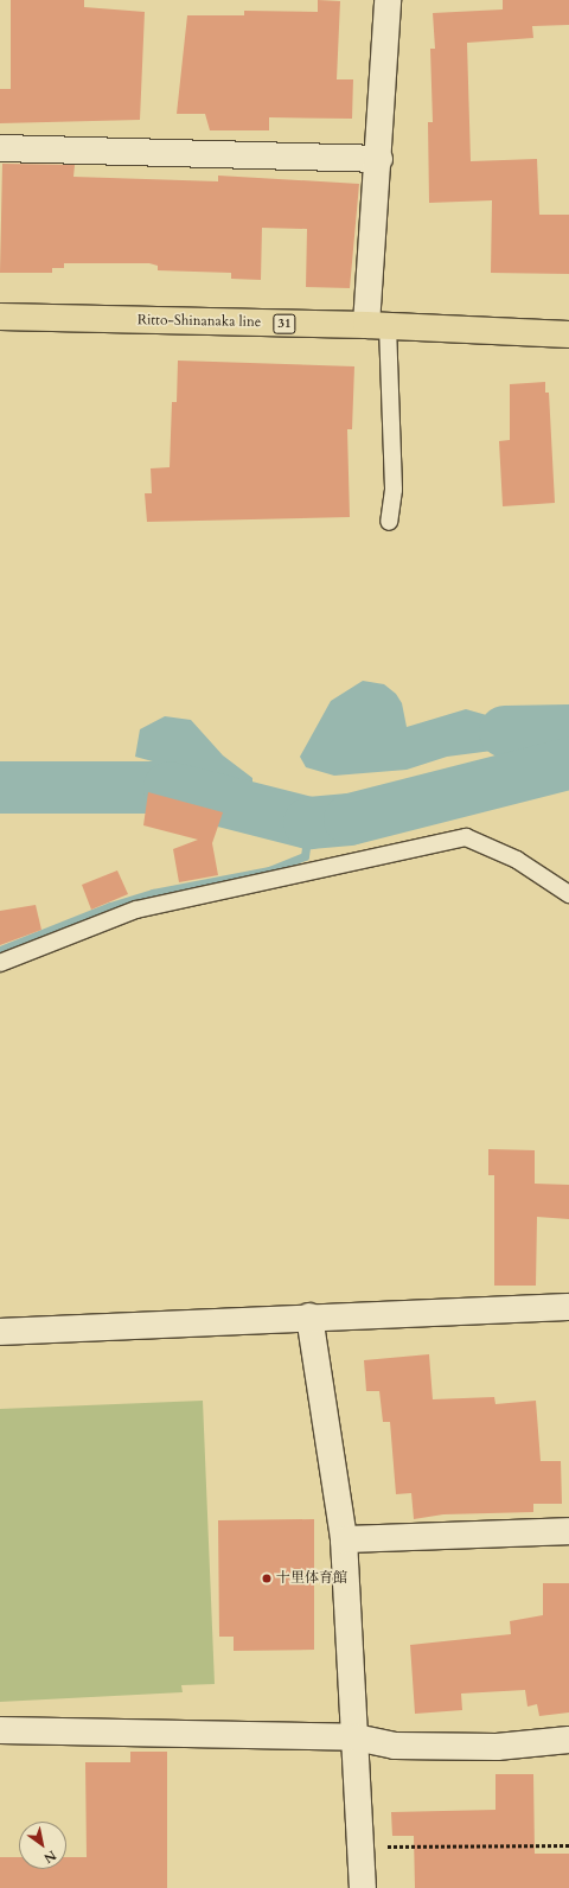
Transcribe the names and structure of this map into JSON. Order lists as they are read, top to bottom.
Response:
{
  "streets": {
    "main road": ["Ritto-Shinanaka line", "31"]
  },
  "places": ["十里体育館"],
  "north": "bottom right"
}
